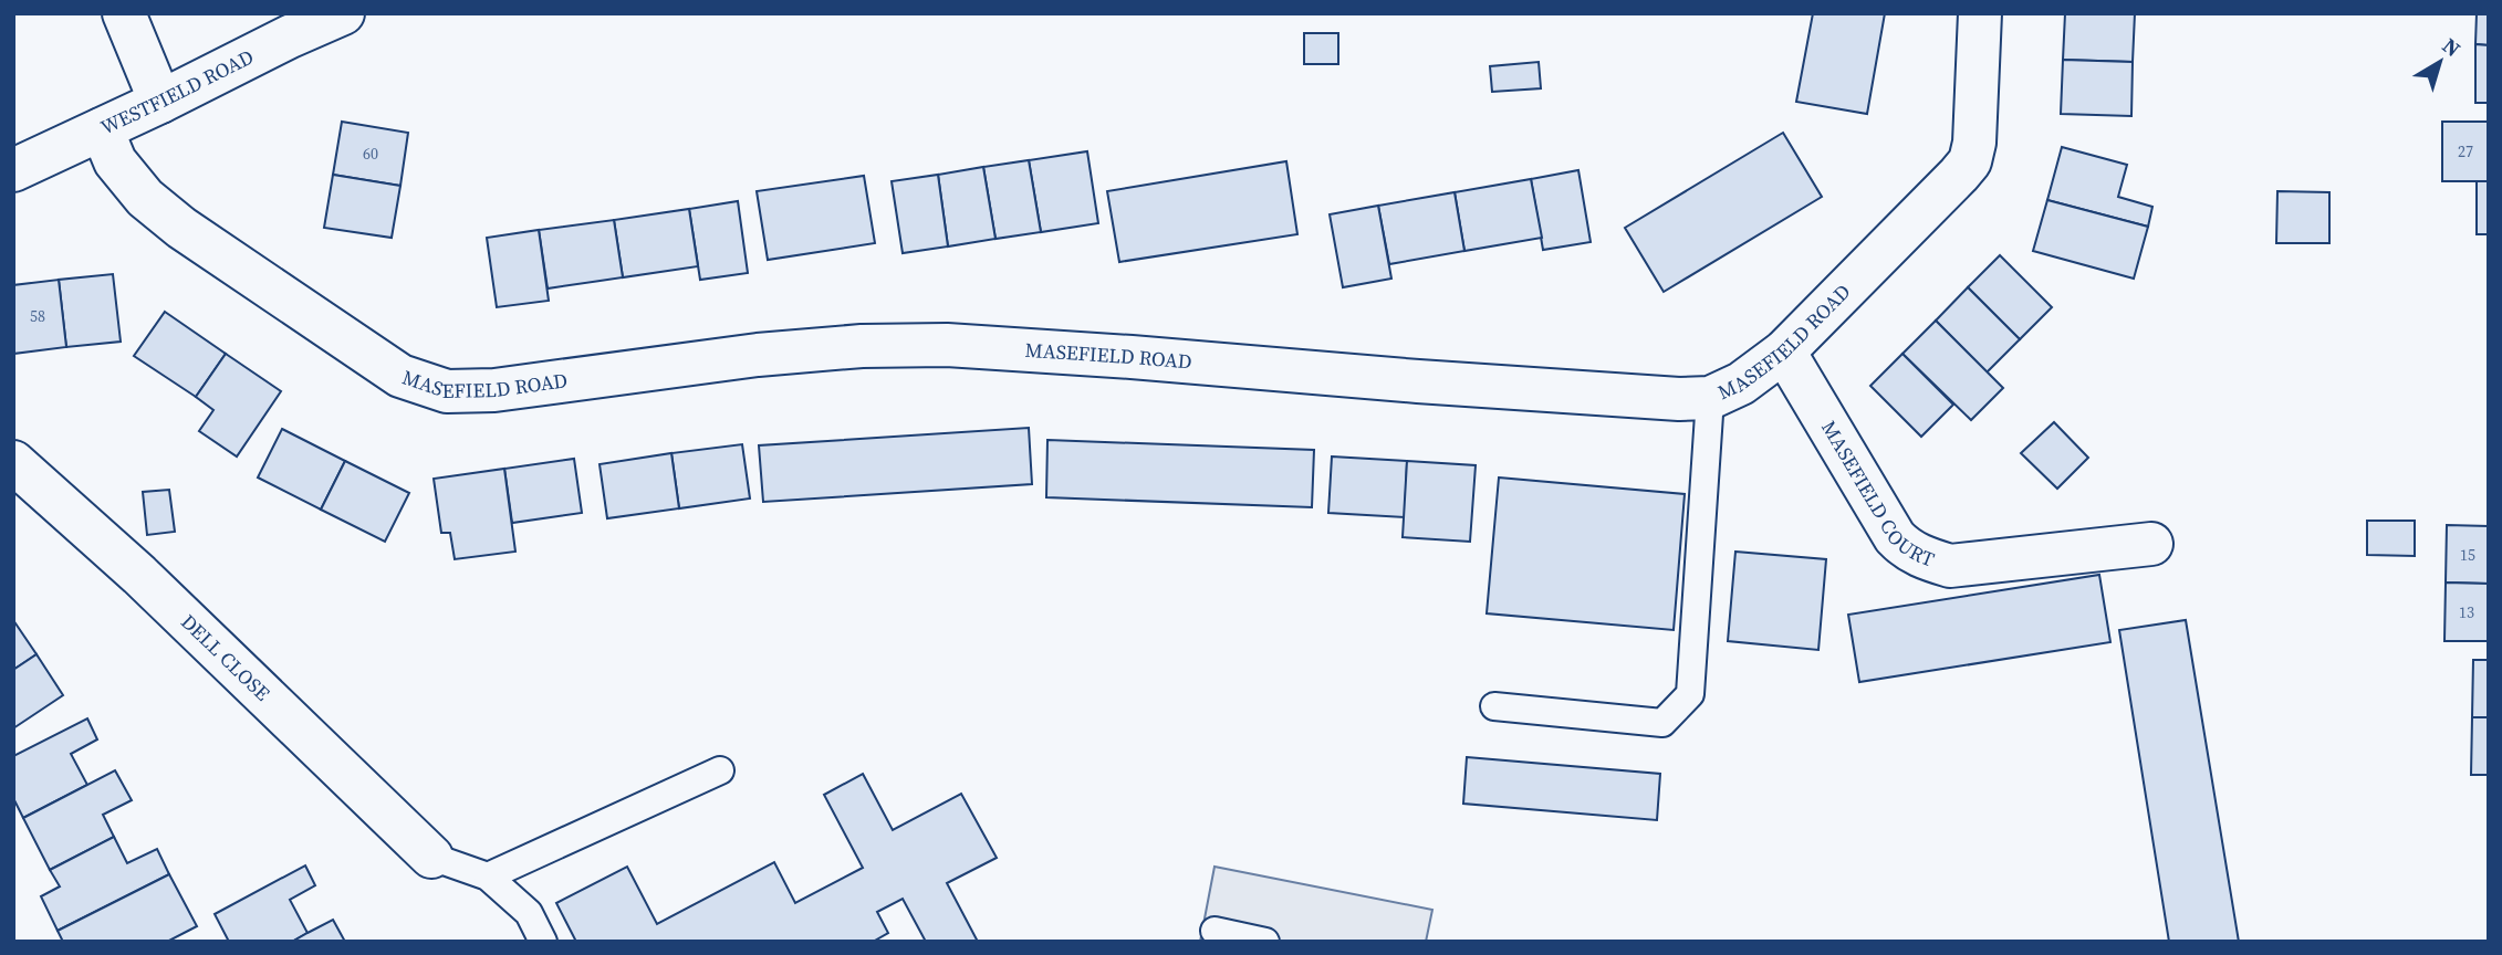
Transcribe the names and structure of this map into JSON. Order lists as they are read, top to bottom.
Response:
{
  "streets": {
    "street": [
      "WESTFIELD ROAD",
      "MASEFIELD ROAD",
      "MASEFIELD COURT",
      "DELL CLOSE"
    ]
  },
  "crossings": [
    ["WESTFIELD ROAD", "MASEFIELD ROAD"],
    ["MASEFIELD ROAD", "MASEFIELD COURT"]
  ],
  "house_numbers": [
    "27",
    "60",
    "58",
    "15",
    "13"
  ],
  "north": "top right"
}
